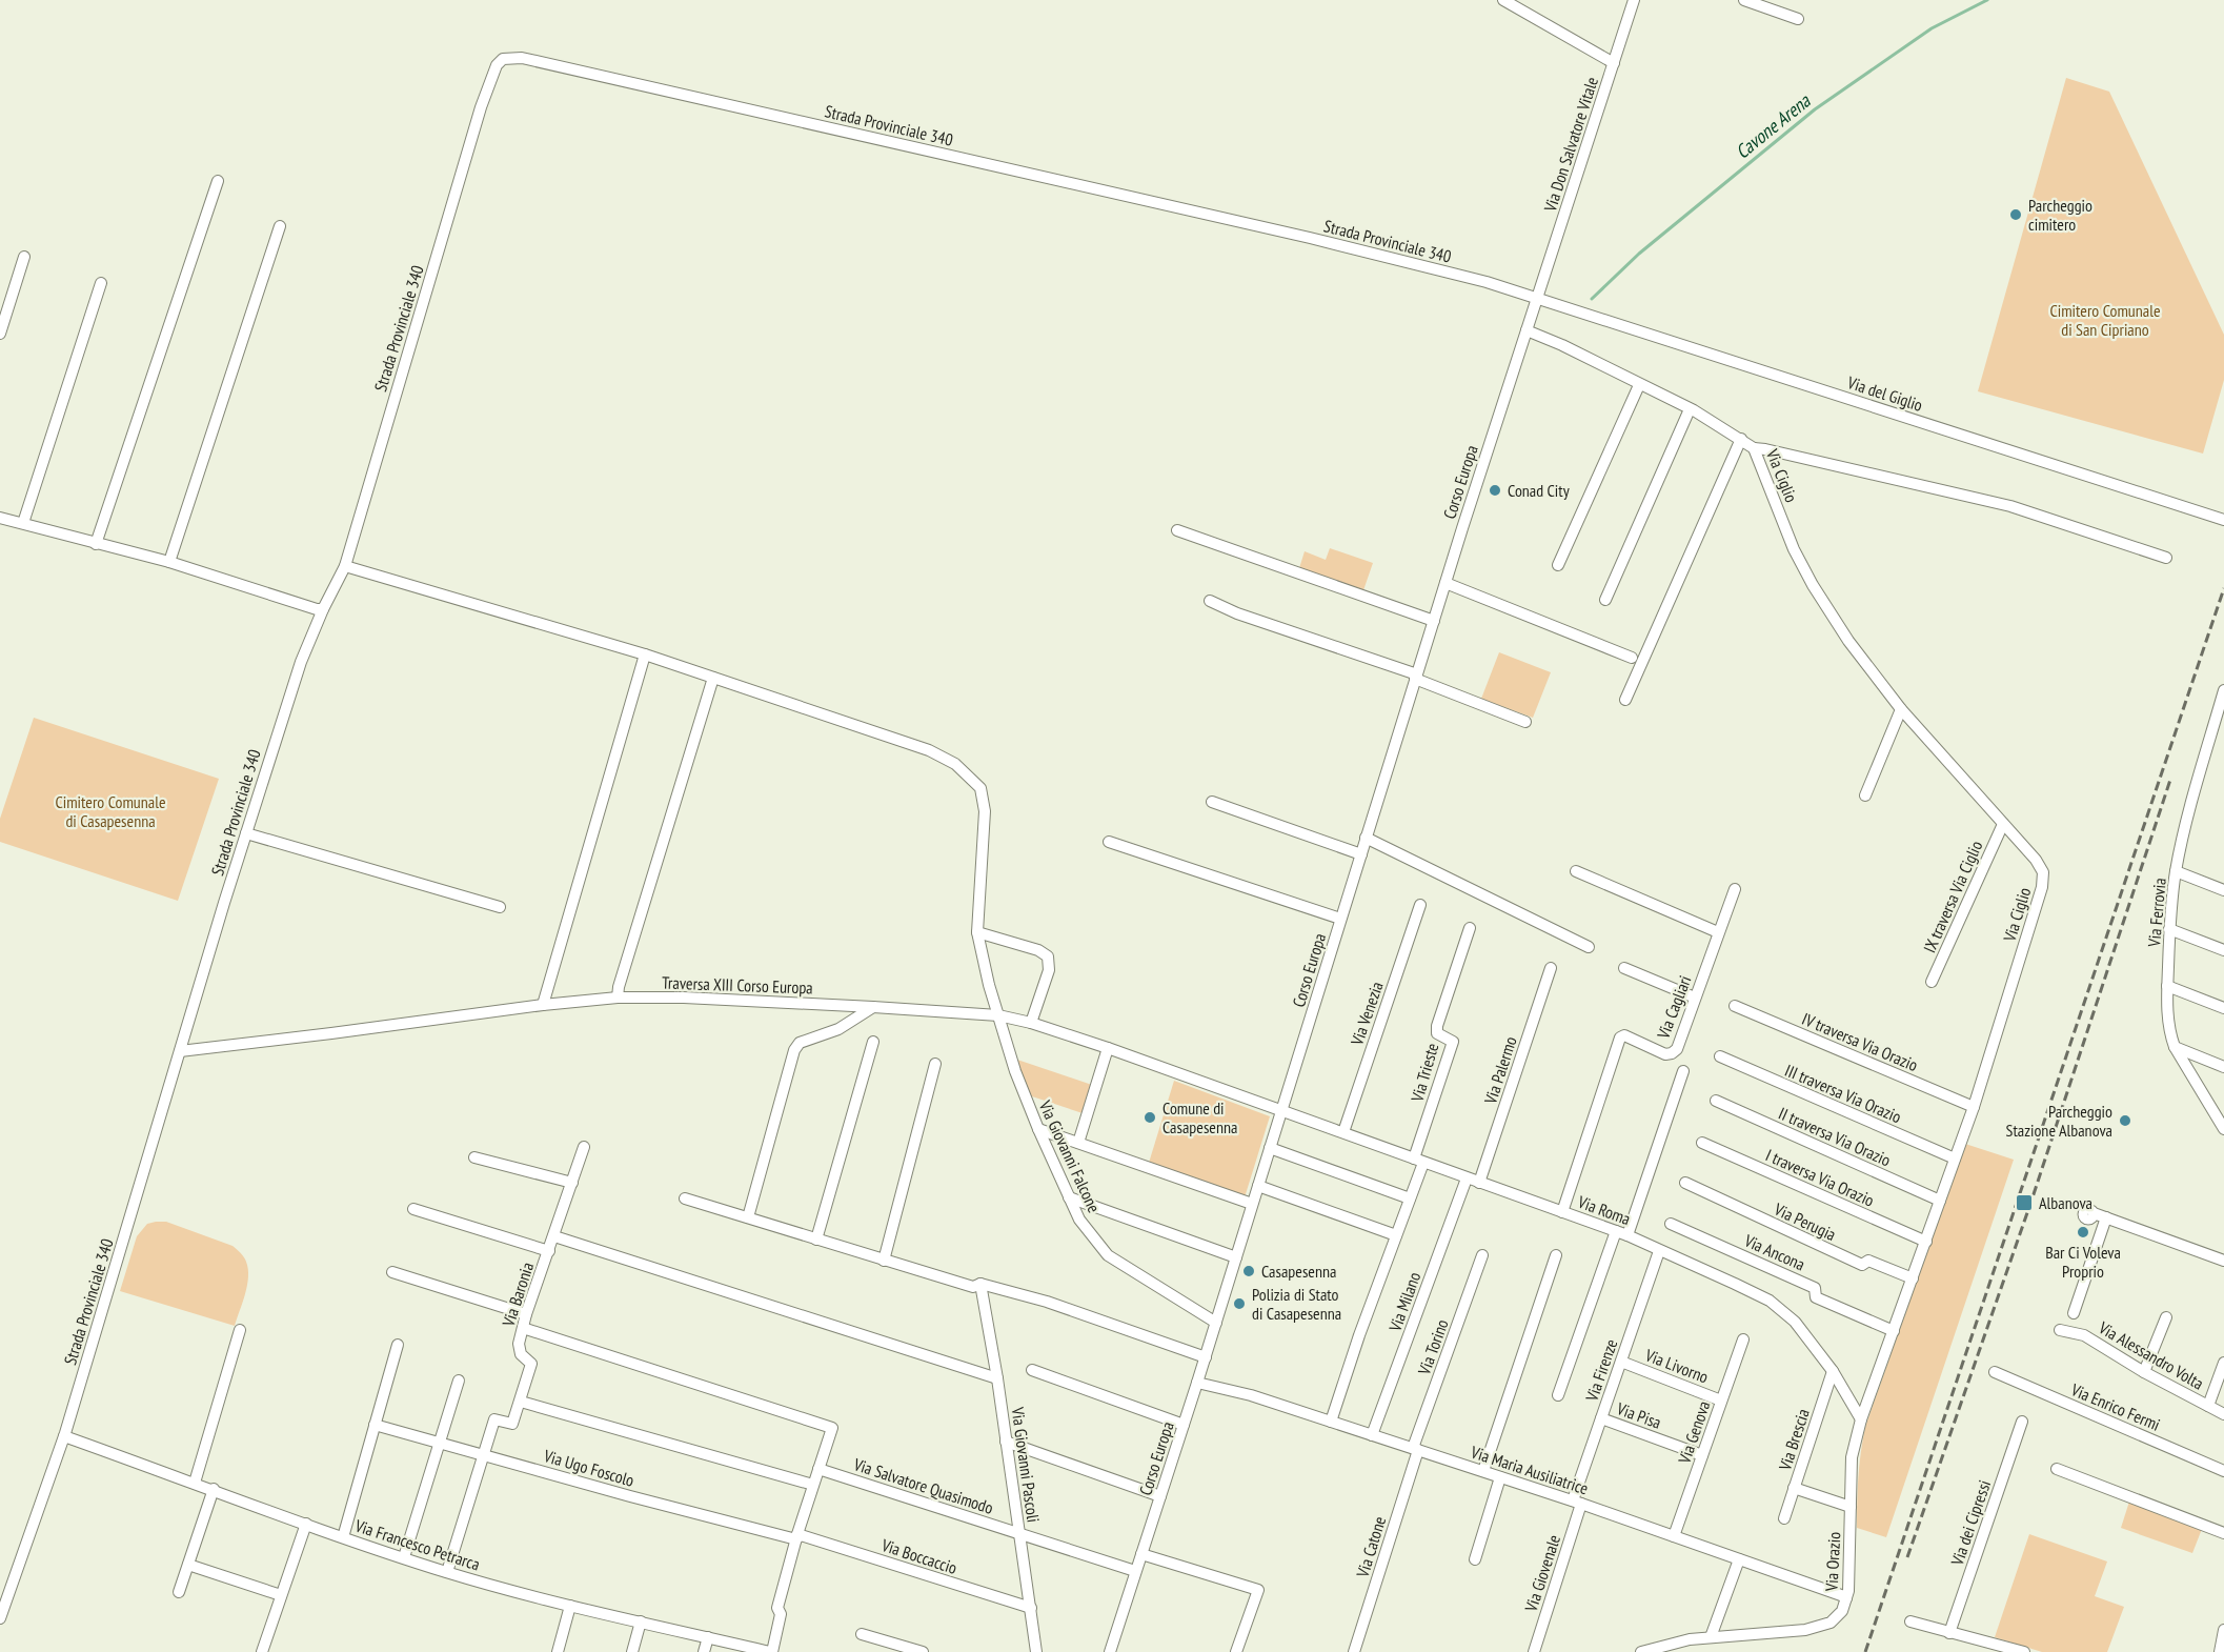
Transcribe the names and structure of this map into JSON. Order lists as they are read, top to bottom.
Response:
{
  "streets": {
    "street": [
      "Strada Provinciale 340",
      "Via Don Salvatore Vitale",
      "Via del Giglio",
      "Via Ciglio",
      "Corso Europa",
      "IX traversa Via Ciglio",
      "Via Ferrovia",
      "Traversa XIII Corso Europa",
      "Via Cagliari",
      "Via Venezia",
      "IV traversa Via Orazio",
      "Via Palermo",
      "Via Trieste",
      "III traversa Via Orazio",
      "II traversa Via Orazio",
      "Via Giovanni Falcone",
      "I traversa Via Orazio",
      "Via Roma",
      "Via Perugia",
      "Via Ancona",
      "Via Baronia",
      "Via Milano",
      "Via Torino",
      "Via Alessandro Volta",
      "Via Livorno",
      "Via Firenze",
      "Via Enrico Fermi",
      "Via Pisa",
      "Via Genova",
      "Via Brescia",
      "Via Giovanni Pascoli",
      "Via Ugo Foscolo",
      "Via Maria Ausiliatrice",
      "Via Salvatore Quasimodo",
      "Via dei Cipressi",
      "Via Francesco Petrarca",
      "Via Catone",
      "Via Boccaccio",
      "Via Orazio",
      "Via Giovenale"
    ]
  },
  "crossings": [
    ["Strada Provinciale 340", "Via Don Salvatore Vitale"],
    ["Strada Provinciale 340", "Via del Giglio"],
    ["Strada Provinciale 340", "Corso Europa"],
    ["Strada Provinciale 340", "Traversa XIII Corso Europa"],
    ["Strada Provinciale 340", "Via Francesco Petrarca"],
    ["Via Don Salvatore Vitale", "Via del Giglio"],
    ["Via Don Salvatore Vitale", "Corso Europa"],
    ["Via del Giglio", "Corso Europa"],
    ["Via Ciglio", "Corso Europa"],
    ["Via Ciglio", "IX traversa Via Ciglio"],
    ["Via Ciglio", "IV traversa Via Orazio"],
    ["Via Ciglio", "III traversa Via Orazio"],
    ["Via Ciglio", "II traversa Via Orazio"],
    ["Via Ciglio", "I traversa Via Orazio"],
    ["Via Ciglio", "Via Roma"],
    ["Via Ciglio", "Via Perugia"],
    ["Via Ciglio", "Via Ancona"],
    ["Via Ciglio", "Via Orazio"],
    ["Corso Europa", "Traversa XIII Corso Europa"],
    ["Corso Europa", "Via Giovanni Falcone"],
    ["Corso Europa", "Via Roma"],
    ["Corso Europa", "Via Maria Ausiliatrice"],
    ["Corso Europa", "Via Salvatore Quasimodo"],
    ["Traversa XIII Corso Europa", "Via Giovanni Falcone"],
    ["Traversa XIII Corso Europa", "Via Roma"],
    ["Via Cagliari", "Via Roma"],
    ["Via Venezia", "Via Roma"],
    ["Via Palermo", "Via Roma"],
    ["Via Trieste", "Via Roma"],
    ["Via Roma", "Via Milano"],
    ["Via Roma", "Via Firenze"],
    ["Via Roma", "Via Brescia"],
    ["Via Roma", "Via Orazio"],
    ["Via Baronia", "Via Ugo Foscolo"],
    ["Via Baronia", "Via Francesco Petrarca"],
    ["Via Milano", "Via Maria Ausiliatrice"],
    ["Via Torino", "Via Maria Ausiliatrice"],
    ["Via Torino", "Via Catone"],
    ["Via Livorno", "Via Firenze"],
    ["Via Livorno", "Via Genova"],
    ["Via Firenze", "Via Pisa"],
    ["Via Firenze", "Via Maria Ausiliatrice"],
    ["Via Firenze", "Via Giovenale"],
    ["Via Pisa", "Via Genova"],
    ["Via Genova", "Via Maria Ausiliatrice"],
    ["Via Giovanni Pascoli", "Via Salvatore Quasimodo"],
    ["Via Giovanni Pascoli", "Via Boccaccio"],
    ["Via Ugo Foscolo", "Via Boccaccio"],
    ["Via Maria Ausiliatrice", "Via Catone"],
    ["Via Maria Ausiliatrice", "Via Orazio"],
    ["Via Maria Ausiliatrice", "Via Giovenale"]
  ],
  "water": ["Cavone Arena"],
  "parks": ["Cimitero Comunale di San Cipriano", "Cimitero Comunale di Casapesenna"],
  "places": {
    "other": [
      "Parcheggio cimitero",
      "Conad City",
      "Comune di Casapesenna",
      "Parcheggio Stazione Albanova",
      "Bar Ci Voleva Proprio",
      "Casapesenna",
      "Polizia di Stato di Casapesenna"
    ],
    "transit": ["Albanova"]
  }
}
